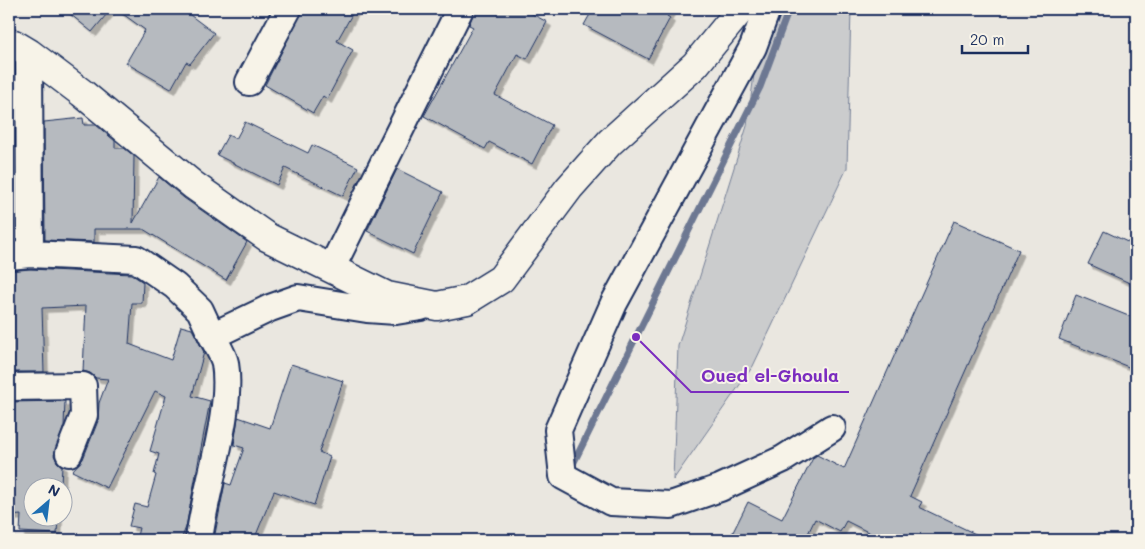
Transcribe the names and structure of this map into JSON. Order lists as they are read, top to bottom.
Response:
{
  "places": ["Oued el-Ghoula"],
  "scale_bar": "20 m",
  "north": "top right"
}
